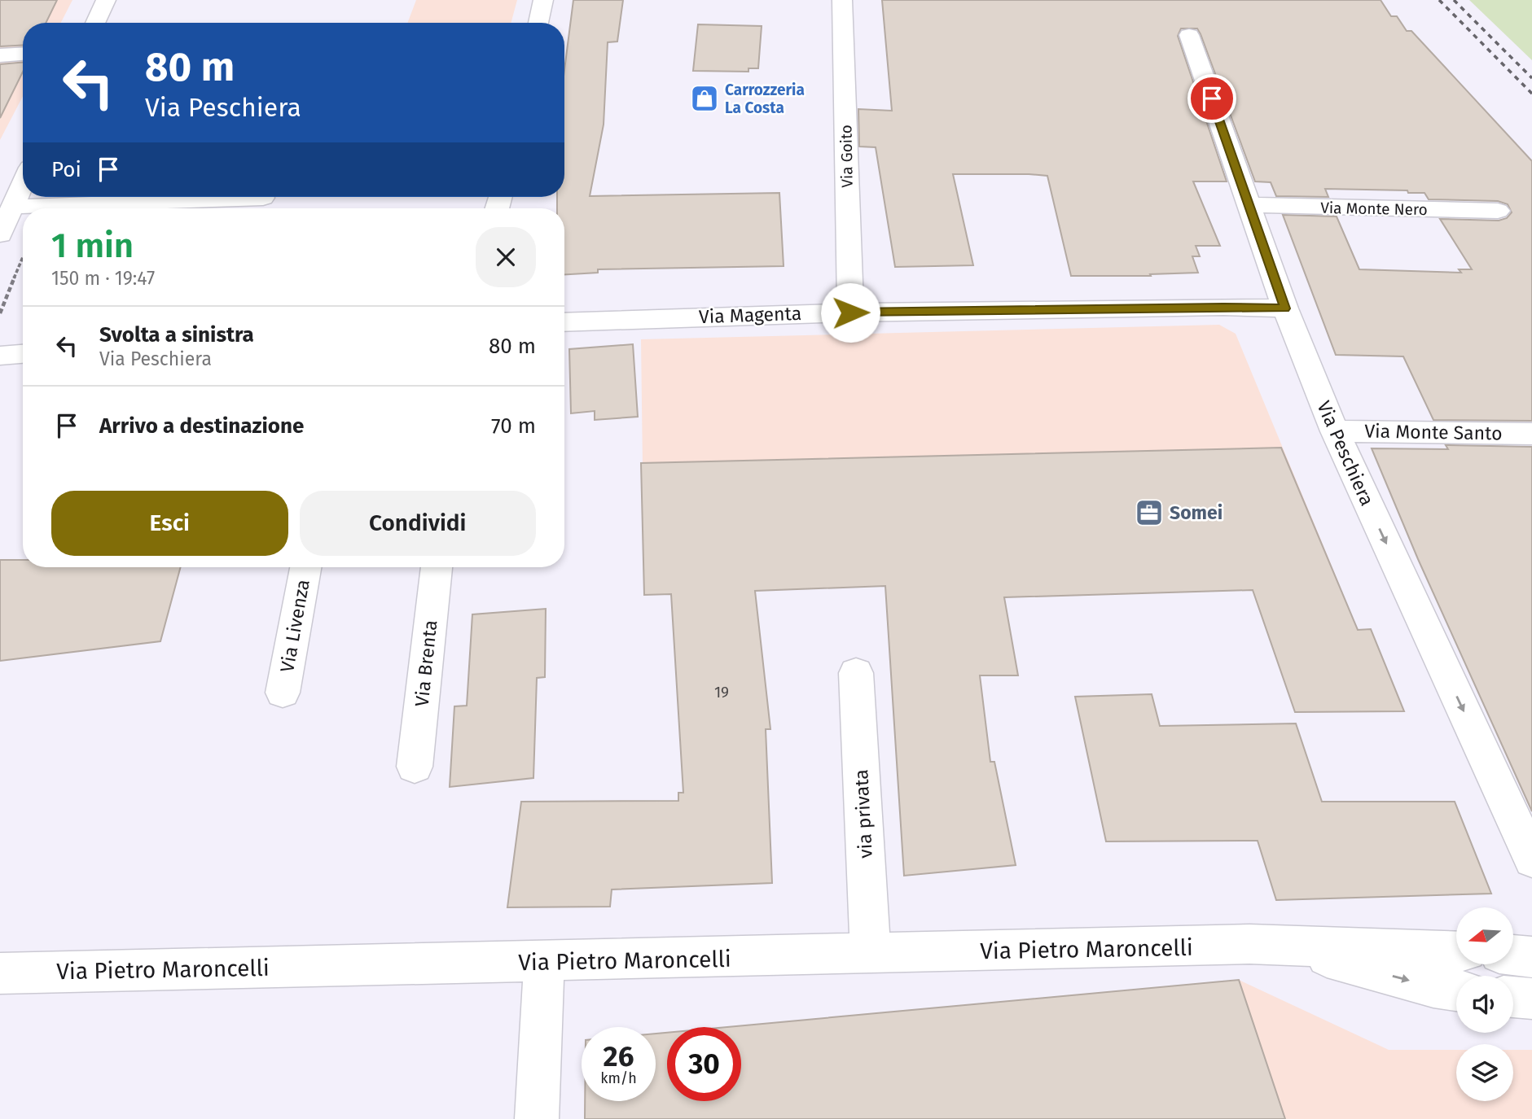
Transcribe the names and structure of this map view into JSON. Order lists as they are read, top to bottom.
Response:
{
  "streets": {
    "street": [
      "Via Goito",
      "Via Monte Nero",
      "Via Magenta",
      "Via Monte Santo",
      "Via Peschiera",
      "Via Livenza",
      "Via Brenta",
      "via privata",
      "Via Pietro Maroncelli"
    ]
  },
  "crossings": [
    ["Via Goito", "Via Magenta"],
    ["Via Monte Nero", "Via Peschiera"],
    ["Via Magenta", "Via Peschiera"],
    ["Via Monte Santo", "Via Peschiera"],
    ["via privata", "Via Pietro Maroncelli"]
  ],
  "one_way": ["Via Peschiera"],
  "places": {
    "shop": ["Carrozzeria La Costa"],
    "office": ["Somei"]
  },
  "house_numbers": ["19"],
  "north": "left",
  "page": {
    "turn": ["80 m", "Via Peschiera"],
    "then": "Poi",
    "heading": ["1 min", "150 m · 19:47"],
    "list": [
      {
        "name": "Svolta a sinistra",
        "note": "Via Peschiera",
        "value": "80 m"
      },
      {
        "name": "Arrivo a destinazione",
        "value": "70 m"
      }
    ],
    "buttons": ["Esci", "Condividi"],
    "speed": "26 km/h",
    "limit": "30"
  }
}
